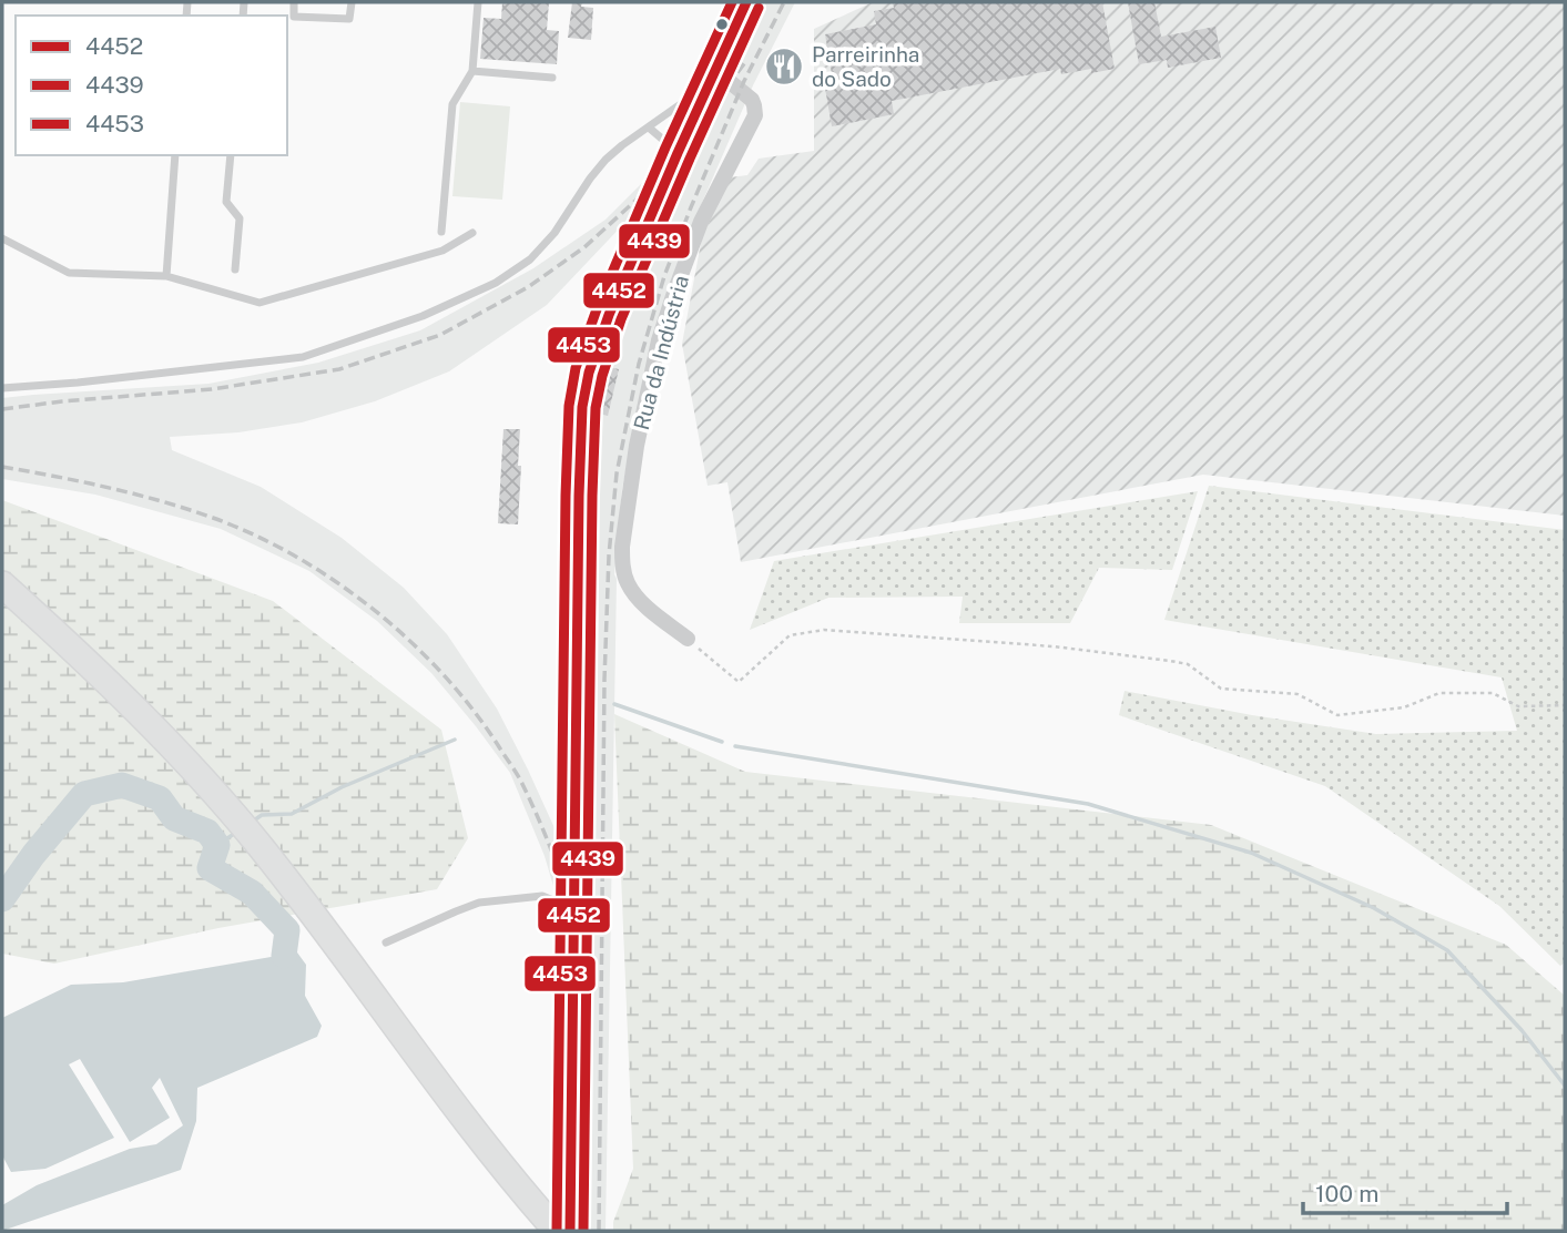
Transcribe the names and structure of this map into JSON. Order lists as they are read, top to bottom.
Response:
{
  "streets": {
    "street": ["Rua da Indústria"]
  },
  "places": {
    "restaurant": ["Parreirinha do Sado"]
  },
  "lines": ["transit line 4452", "transit line 4453", "transit line 4439"],
  "legend": ["4452", "4439", "4453"],
  "scale_bar": "100 m"
}
